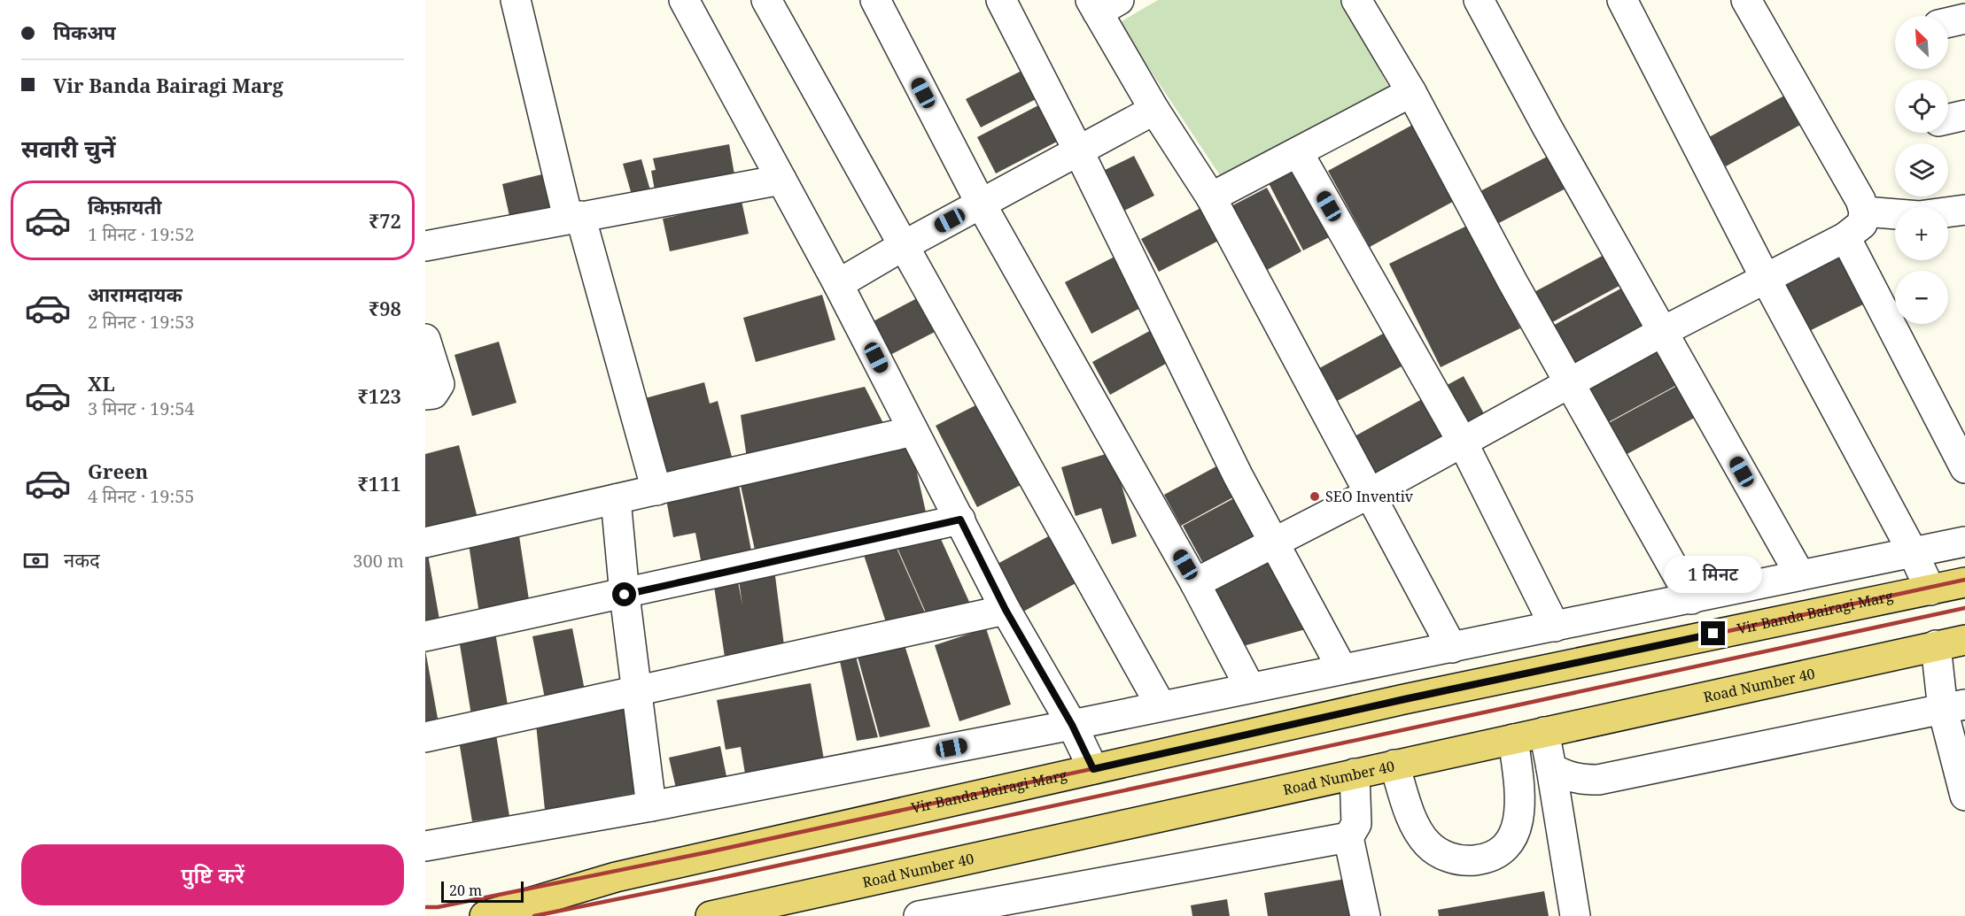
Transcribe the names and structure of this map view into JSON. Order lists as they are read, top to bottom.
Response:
{
  "streets": {
    "main road": ["Vir Banda Bairagi Marg", "Road Number 40"]
  },
  "places": ["SEO Inventiv"],
  "scale_bar": "20 m",
  "north": "top left",
  "page": {
    "banner": ["पिकअप", "Vir Banda Bairagi Marg"],
    "map_buttons": ["+", "−"],
    "heading": "सवारी चुनें",
    "list": [
      {
        "name": "किफ़ायती",
        "note": "1 मिनट · 19:52",
        "value": "₹72"
      },
      {
        "name": "आरामदायक",
        "note": "2 मिनट · 19:53",
        "value": "₹98"
      },
      {
        "name": "XL",
        "note": "3 मिनट · 19:54",
        "value": "₹123"
      },
      {
        "name": "Green",
        "note": "4 मिनट · 19:55",
        "value": "₹111"
      }
    ],
    "pay": ["नकद", "300 m"],
    "bubble": "1 मिनट",
    "buttons": "पुष्टि करें",
    "scale": "20 m"
  }
}
